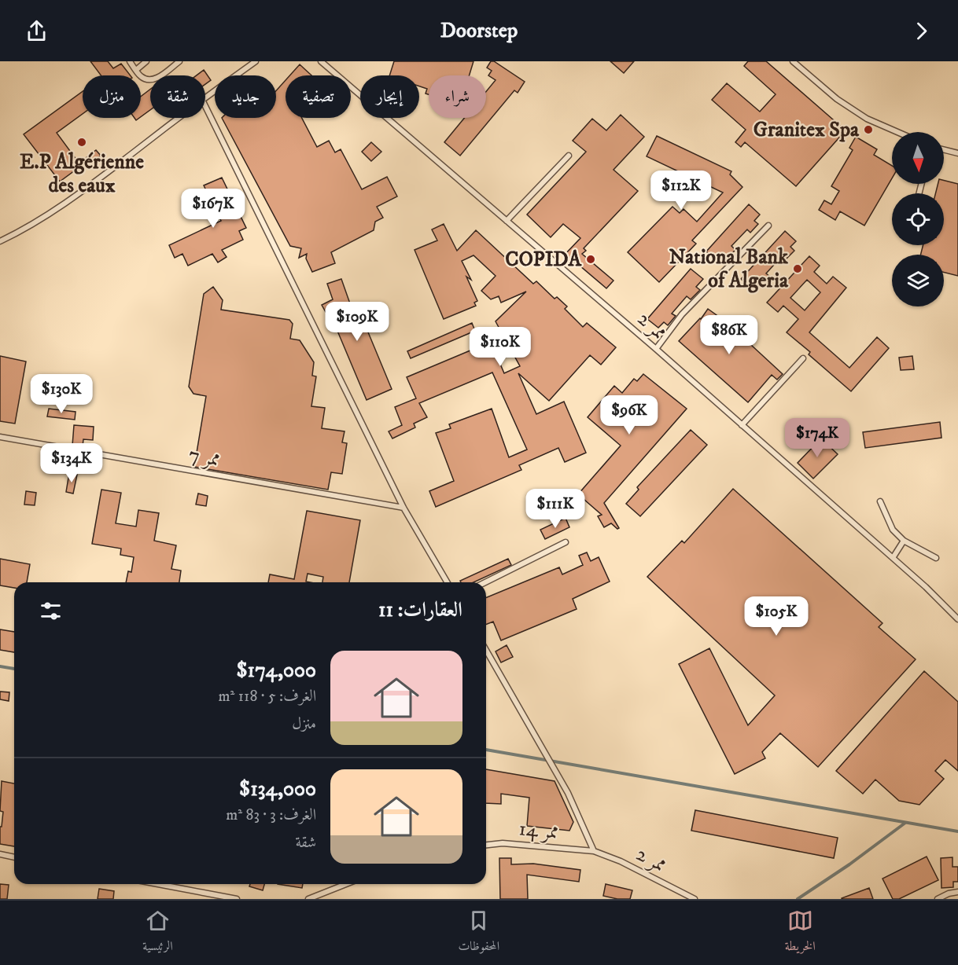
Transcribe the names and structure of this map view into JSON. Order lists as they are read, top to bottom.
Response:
{
  "streets": {
    "lane": ["ممر 2", "ممر 7", "ممر 14"]
  },
  "crossings": [
    ["ممر 2", "ممر 14"]
  ],
  "places": [
    "Granitex Spa",
    "E.P Algérienne des eaux",
    "COPIDA",
    "National Bank of Algeria"
  ],
  "north": "bottom",
  "page": {
    "header": "Doorstep",
    "chip": [
      "شراء",
      "إيجار",
      "تصفية",
      "جديد",
      "شقة",
      "منزل"
    ],
    "price": [
      "$112K",
      "$167K",
      "$109K",
      "$86K",
      "$110K",
      "$130K",
      "$96K",
      "$174K",
      "$134K",
      "$111K",
      "$105K"
    ],
    "heading": "العقارات: 11",
    "list": [
      {
        "name": "$174,000",
        "note": "الغرف: 5 · 118 m² · منزل"
      },
      {
        "name": "$134,000",
        "note": "الغرف: 3 · 83 m² · شقة"
      }
    ],
    "tabs": ["الخريطة", "المحفوظات", "الرئيسية"]
  }
}
